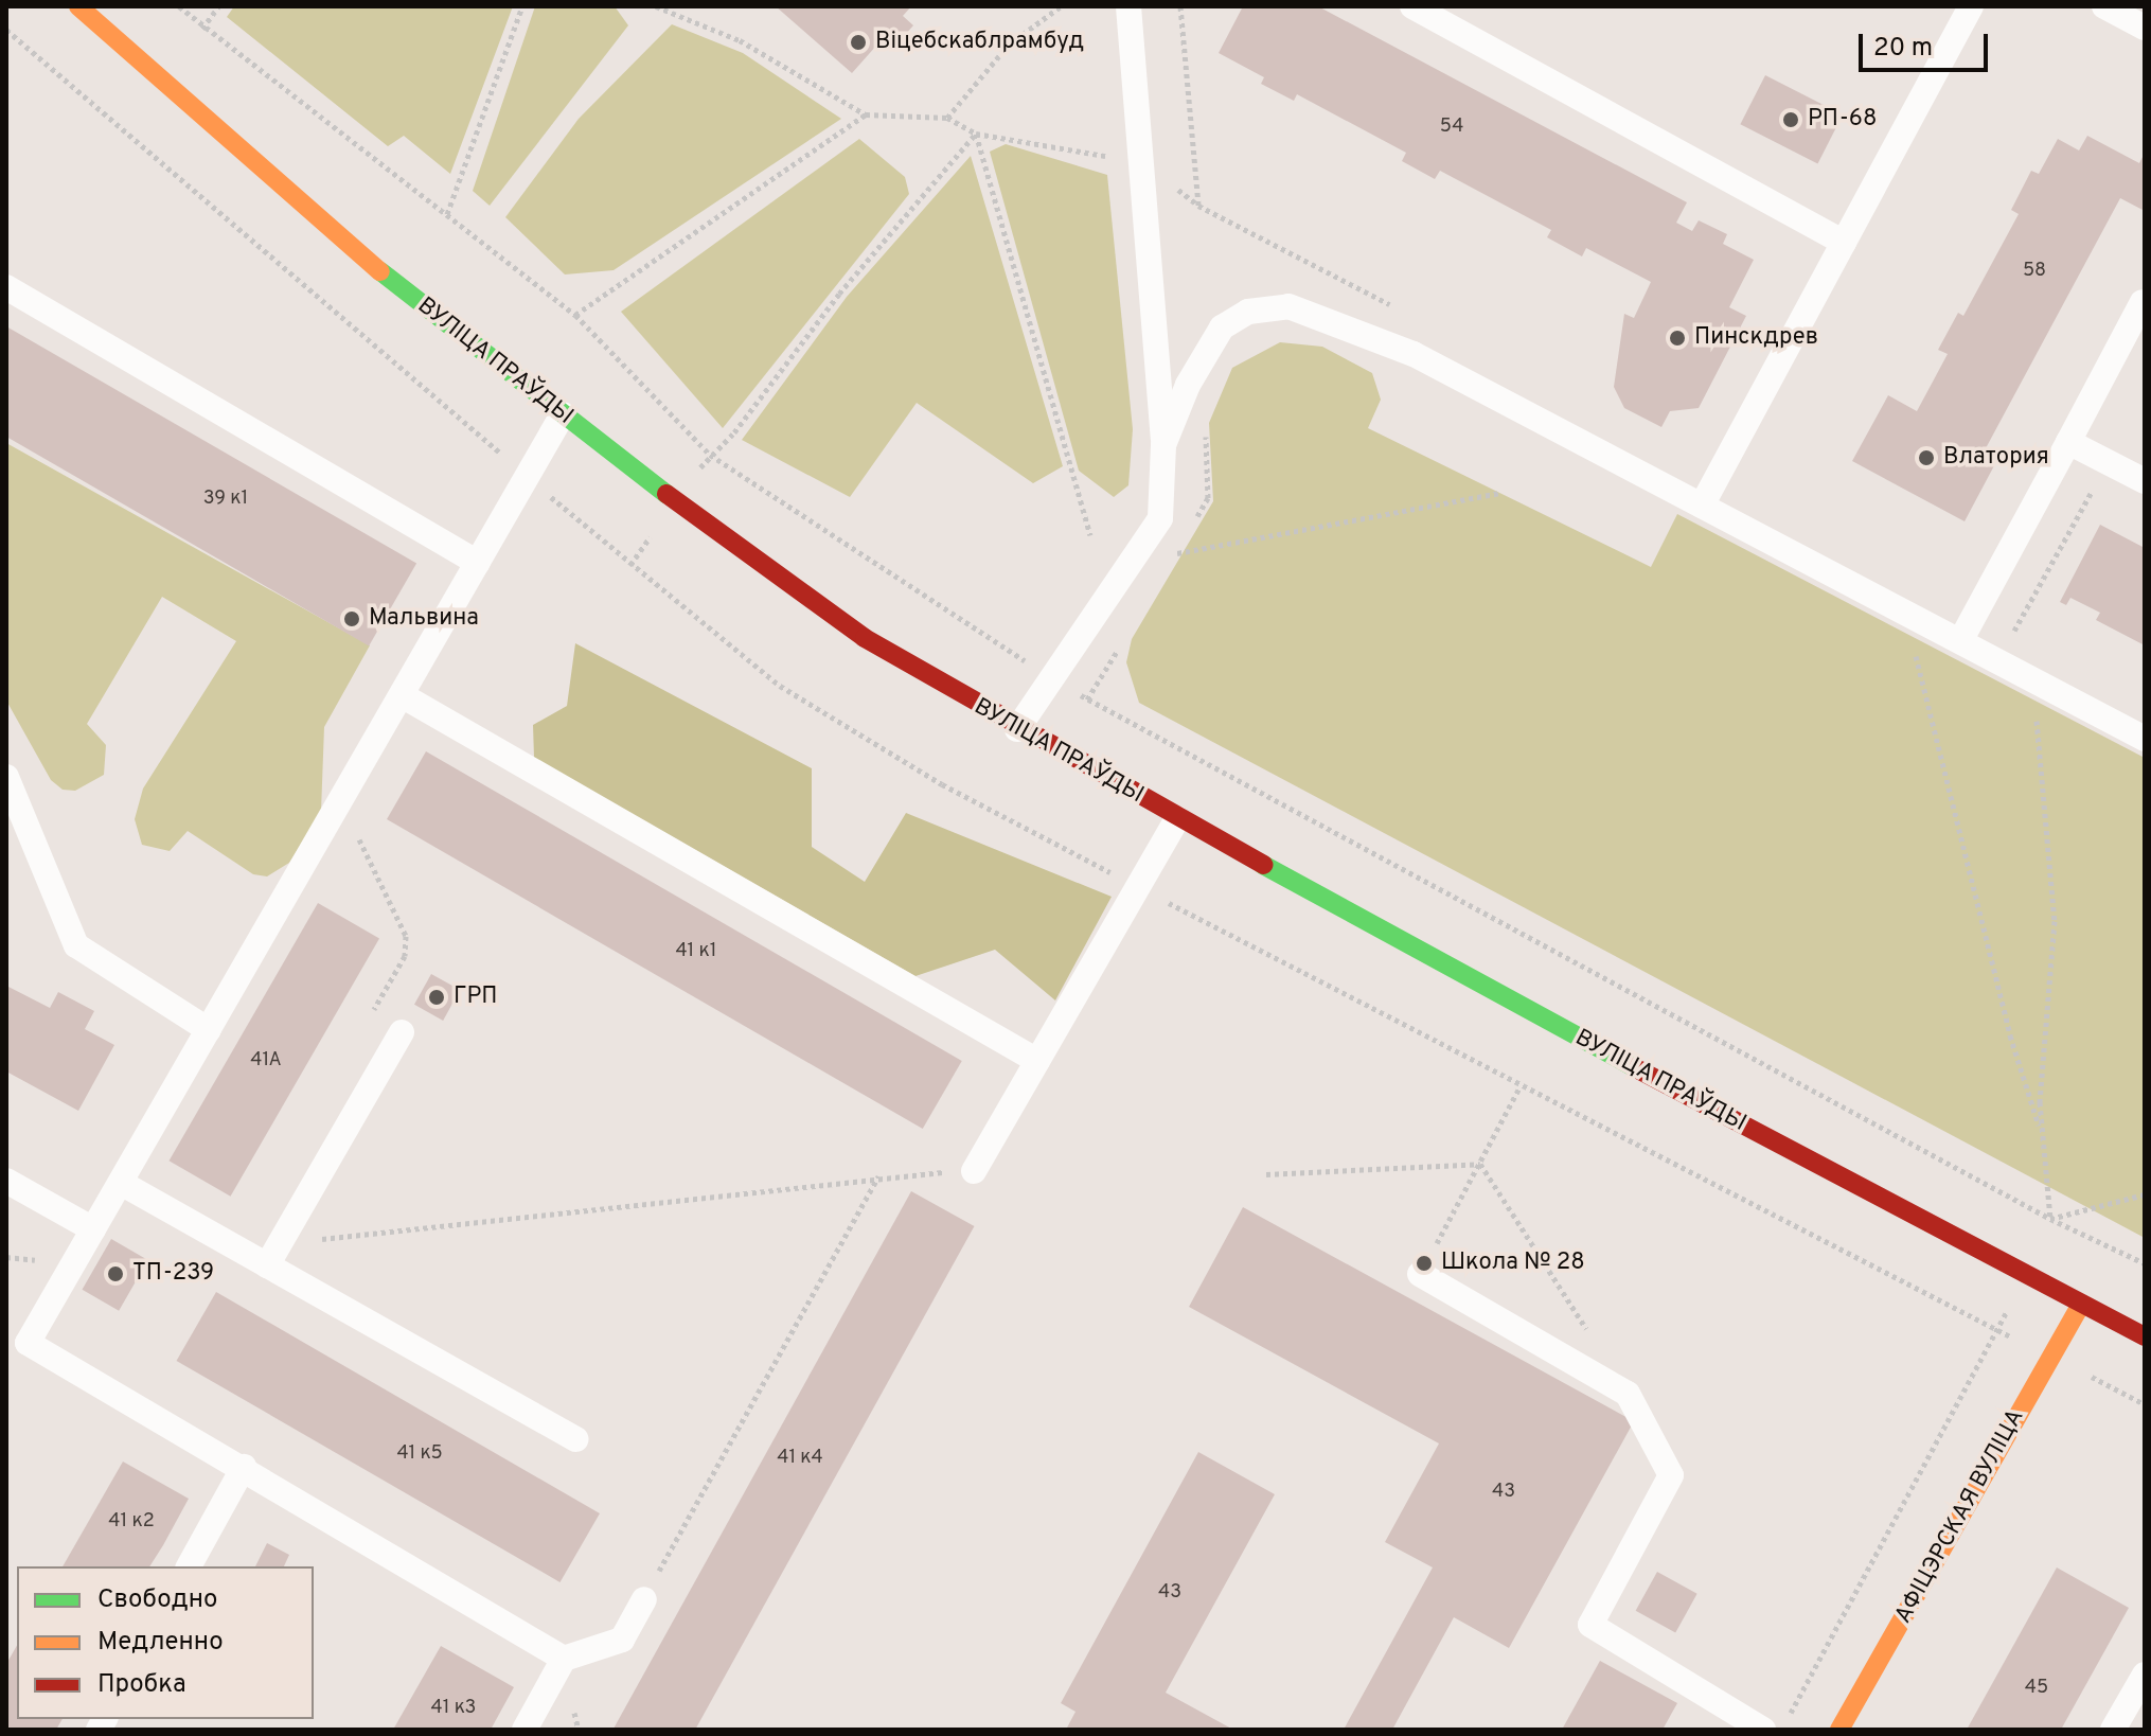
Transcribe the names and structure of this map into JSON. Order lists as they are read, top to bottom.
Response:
{
  "streets": {
    "main road": ["ВУЛІЦА ПРАЎДЫ", "АФІЦЭРСКАЯ ВУЛІЦА"]
  },
  "crossings": [
    ["ВУЛІЦА ПРАЎДЫ", "АФІЦЭРСКАЯ ВУЛІЦА"]
  ],
  "places": [
    "Віцебскаблрамбуд",
    "РП-68",
    "Пинскдрев",
    "Влатория",
    "Мальвина",
    "ГРП",
    "Школа № 28",
    "ТП-239"
  ],
  "house_numbers": [
    "54",
    "58",
    "39 к1",
    "41 к1",
    "41А",
    "41 к5",
    "41 к4",
    "43",
    "41 к2",
    "43",
    "45",
    "41 к3"
  ],
  "legend": ["Свободно", "Медленно", "Пробка"],
  "scale_bar": "20 m"
}
